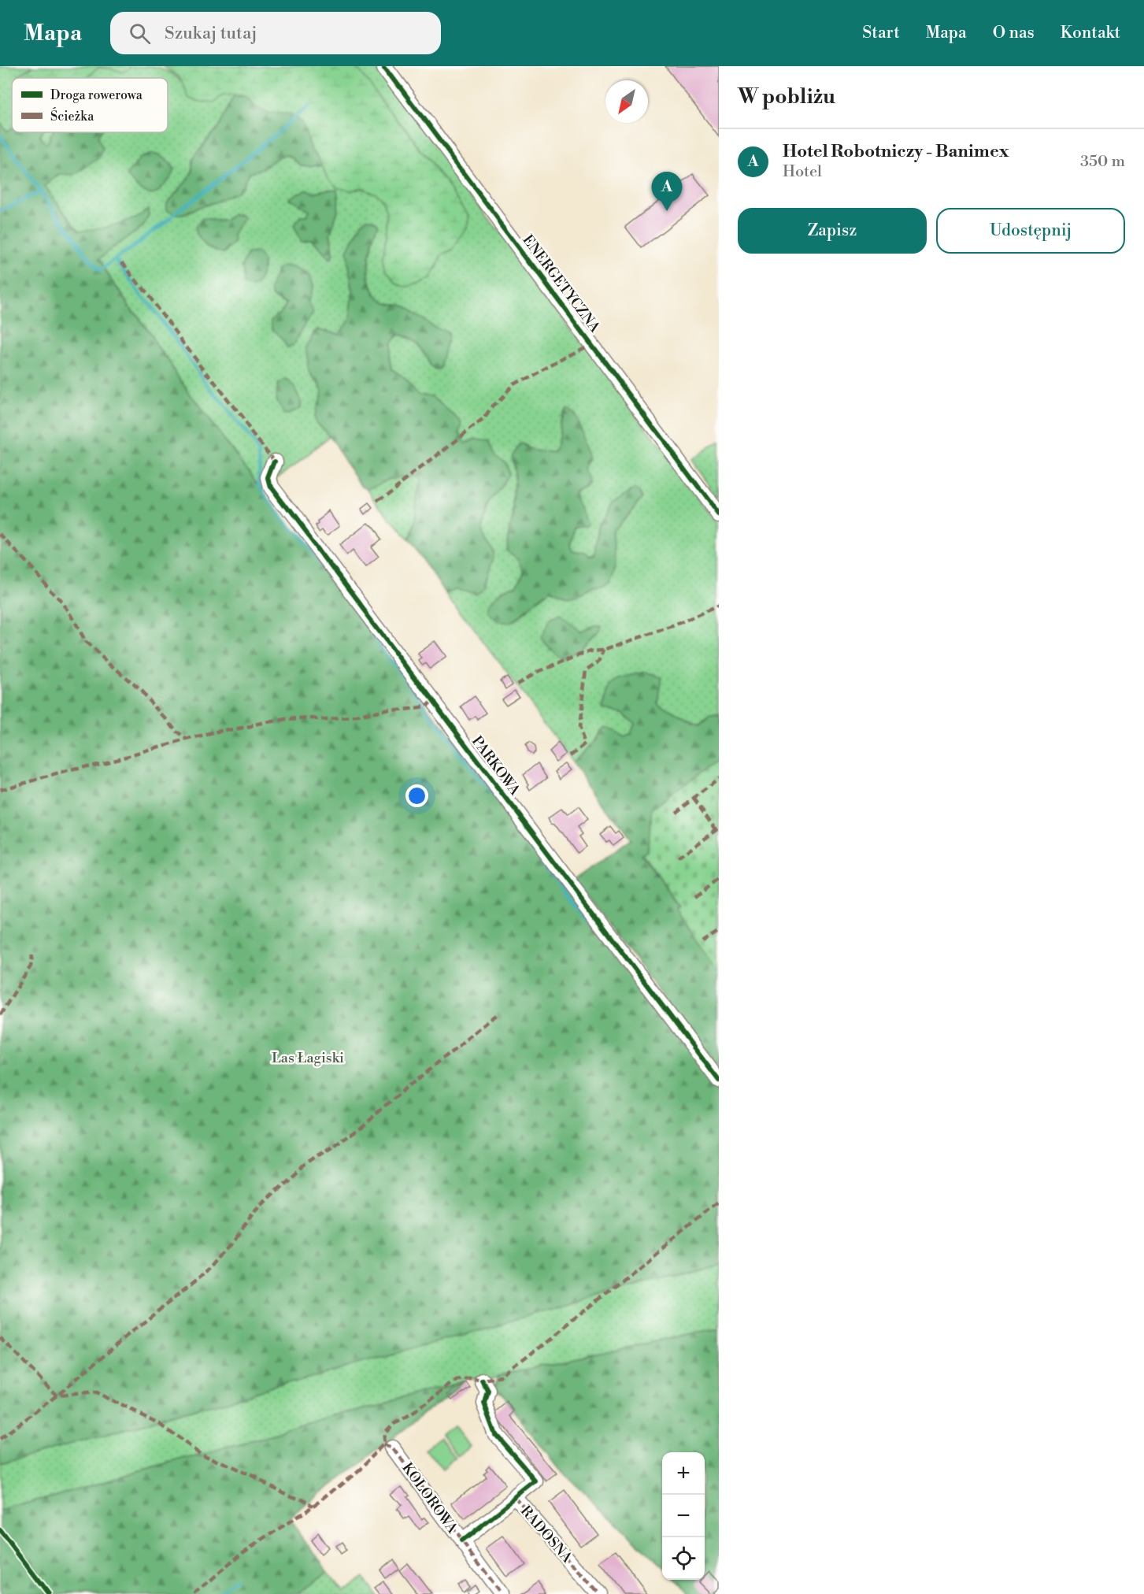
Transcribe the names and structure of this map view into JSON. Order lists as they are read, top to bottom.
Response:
{
  "streets": {
    "street": [
      "ENERGETYCZNA",
      "PARKOWA",
      "KOLOROWA",
      "RADOSNA"
    ]
  },
  "parks": ["Las Łagiski"],
  "legend": ["Droga rowerowa", "Ścieżka"],
  "north": "bottom left",
  "page": {
    "header": "Mapa",
    "search": "Szukaj tutaj",
    "nav": [
      "Start",
      "Mapa",
      "O nas",
      "Kontakt"
    ],
    "heading": "W pobliżu",
    "list": [
      {
        "mark": "A",
        "name": "Hotel Robotniczy - Banimex",
        "note": "Hotel",
        "value": "350 m"
      }
    ],
    "pins": "A",
    "buttons": ["Zapisz", "Udostępnij"],
    "map_buttons": ["+", "−"]
  }
}
